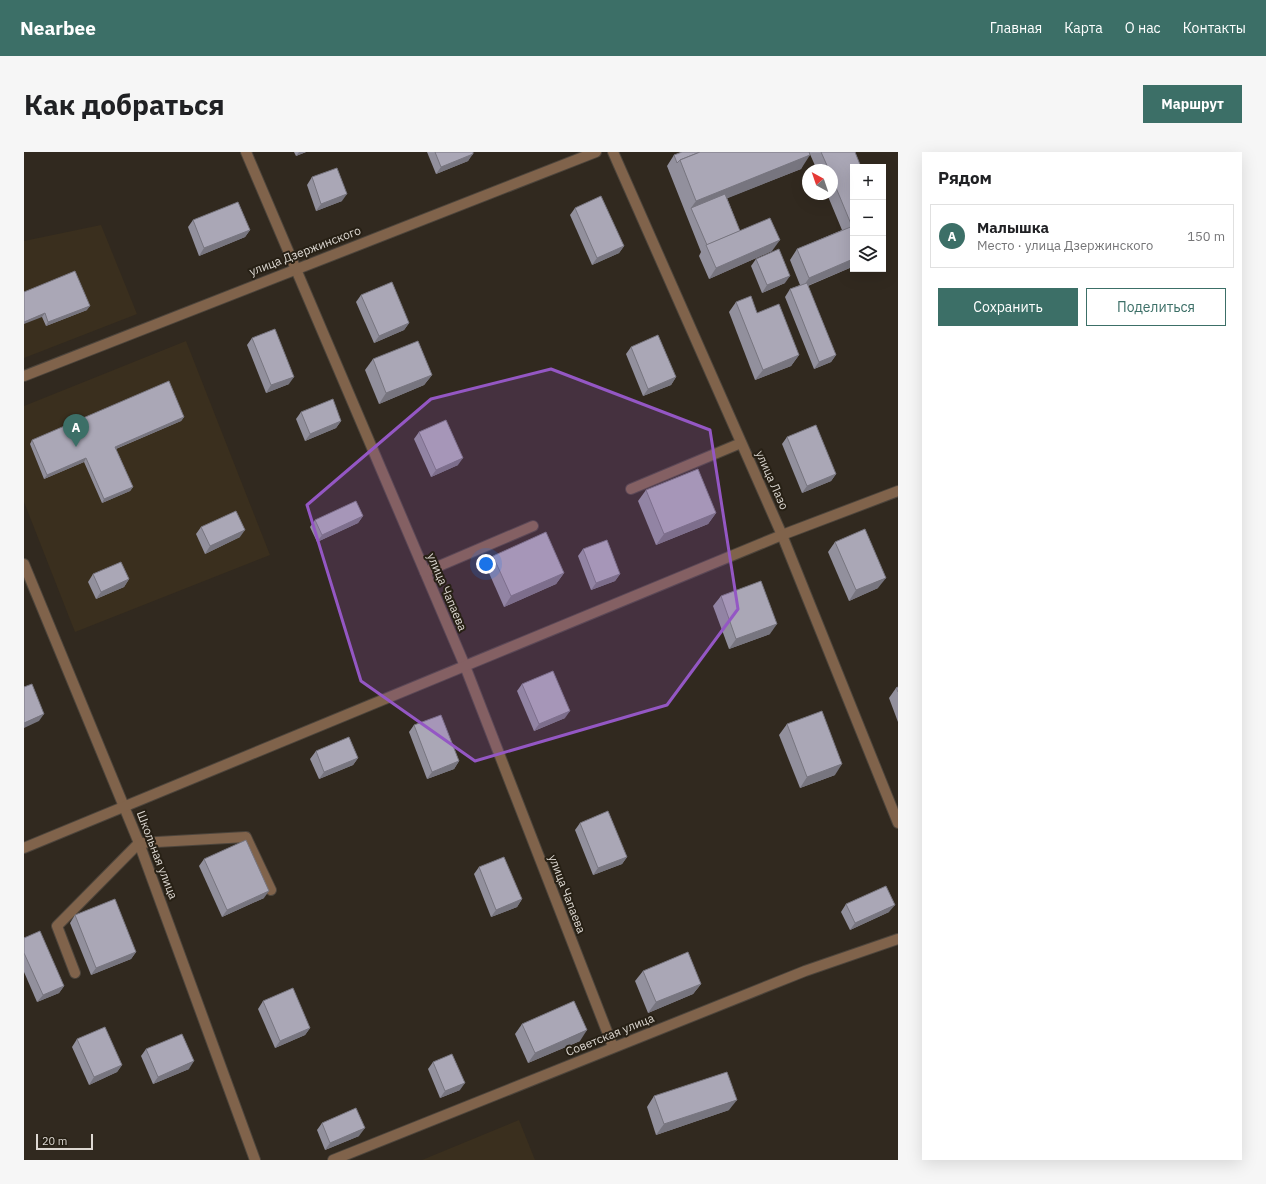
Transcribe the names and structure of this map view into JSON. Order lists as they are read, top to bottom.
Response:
{
  "streets": {
    "street": [
      "улица Дзержинского",
      "улица Лазо",
      "улица Чапаева",
      "Школьная улица",
      "Советская улица"
    ]
  },
  "crossings": [
    ["улица Дзержинского", "улица Чапаева"],
    ["улица Чапаева", "Советская улица"]
  ],
  "scale_bar": "20 m",
  "north": "top left",
  "page": {
    "header": "Nearbee",
    "nav": [
      "Главная",
      "Карта",
      "О нас",
      "Контакты"
    ],
    "buttons": [
      "Маршрут",
      ["Сохранить", "Поделиться"]
    ],
    "title": "Как добраться",
    "heading": "Рядом",
    "map_buttons": ["+", "−"],
    "list": [
      {
        "mark": "A",
        "name": "Малышка",
        "note": "Место · улица Дзержинского",
        "value": "150 m"
      }
    ],
    "pins": "A",
    "scale": "20 m"
  }
}
